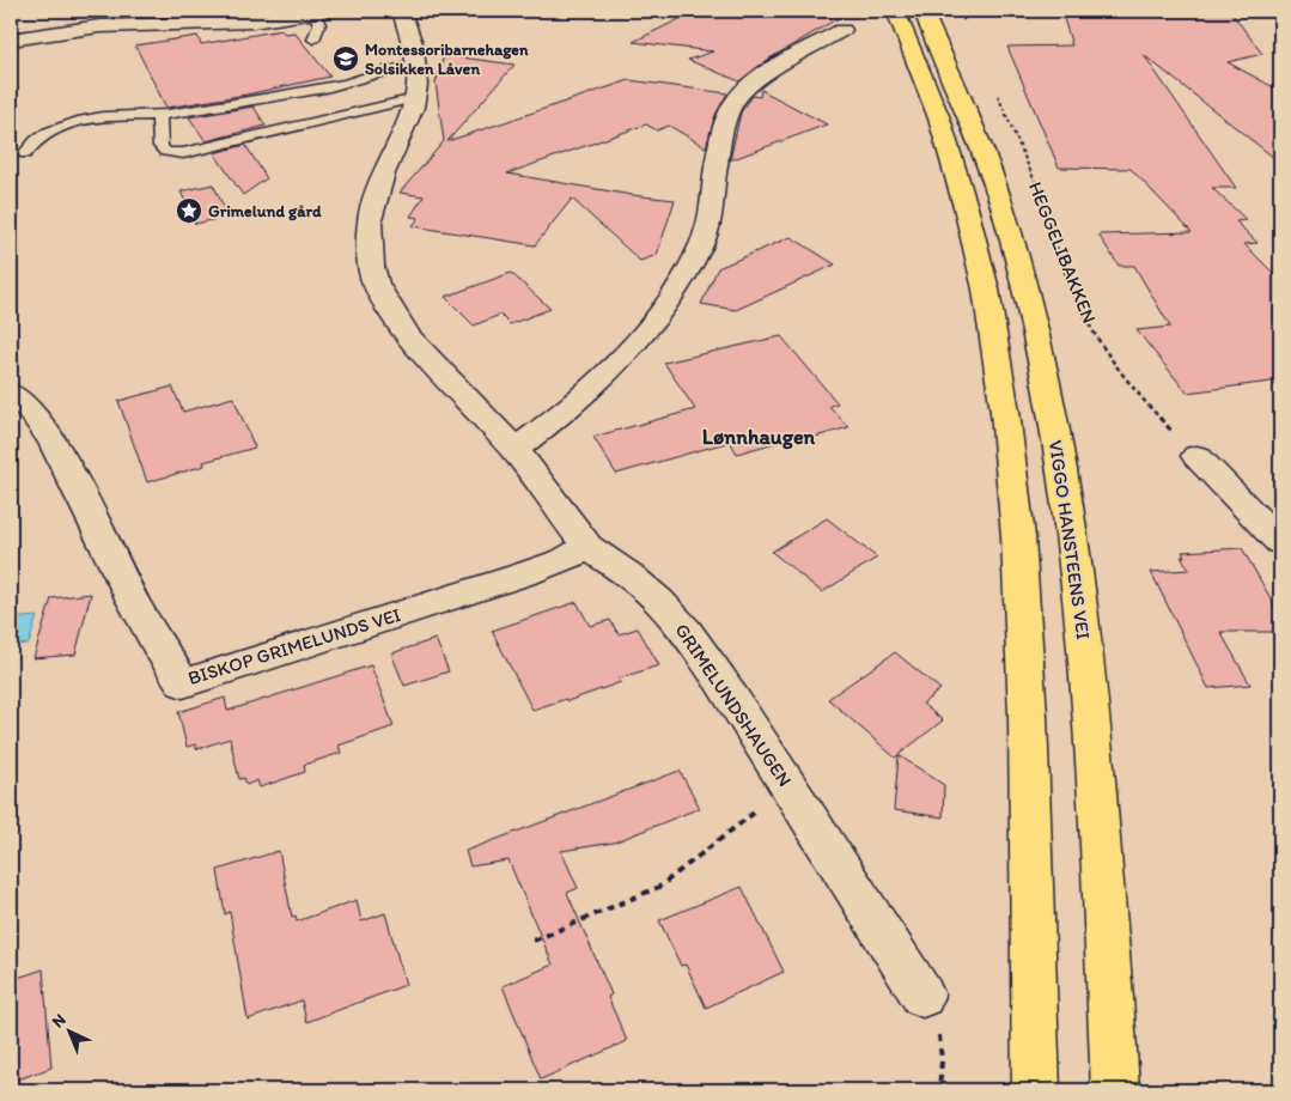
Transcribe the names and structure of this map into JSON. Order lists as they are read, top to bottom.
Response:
{
  "streets": {
    "highway": ["VIGGO HANSTEENS VEI"],
    "street": ["BISKOP GRIMELUNDS VEI", "GRIMELUNDSHAUGEN"],
    "path": ["HEGGELIBAKKEN"]
  },
  "crossings": [
    ["BISKOP GRIMELUNDS VEI", "GRIMELUNDSHAUGEN"]
  ],
  "districts": ["Lønnhaugen"],
  "places": {
    "school or university": ["Montessoribarnehagen Solsikken Låven"],
    "place": ["Grimelund gård"]
  },
  "north": "top left"
}
